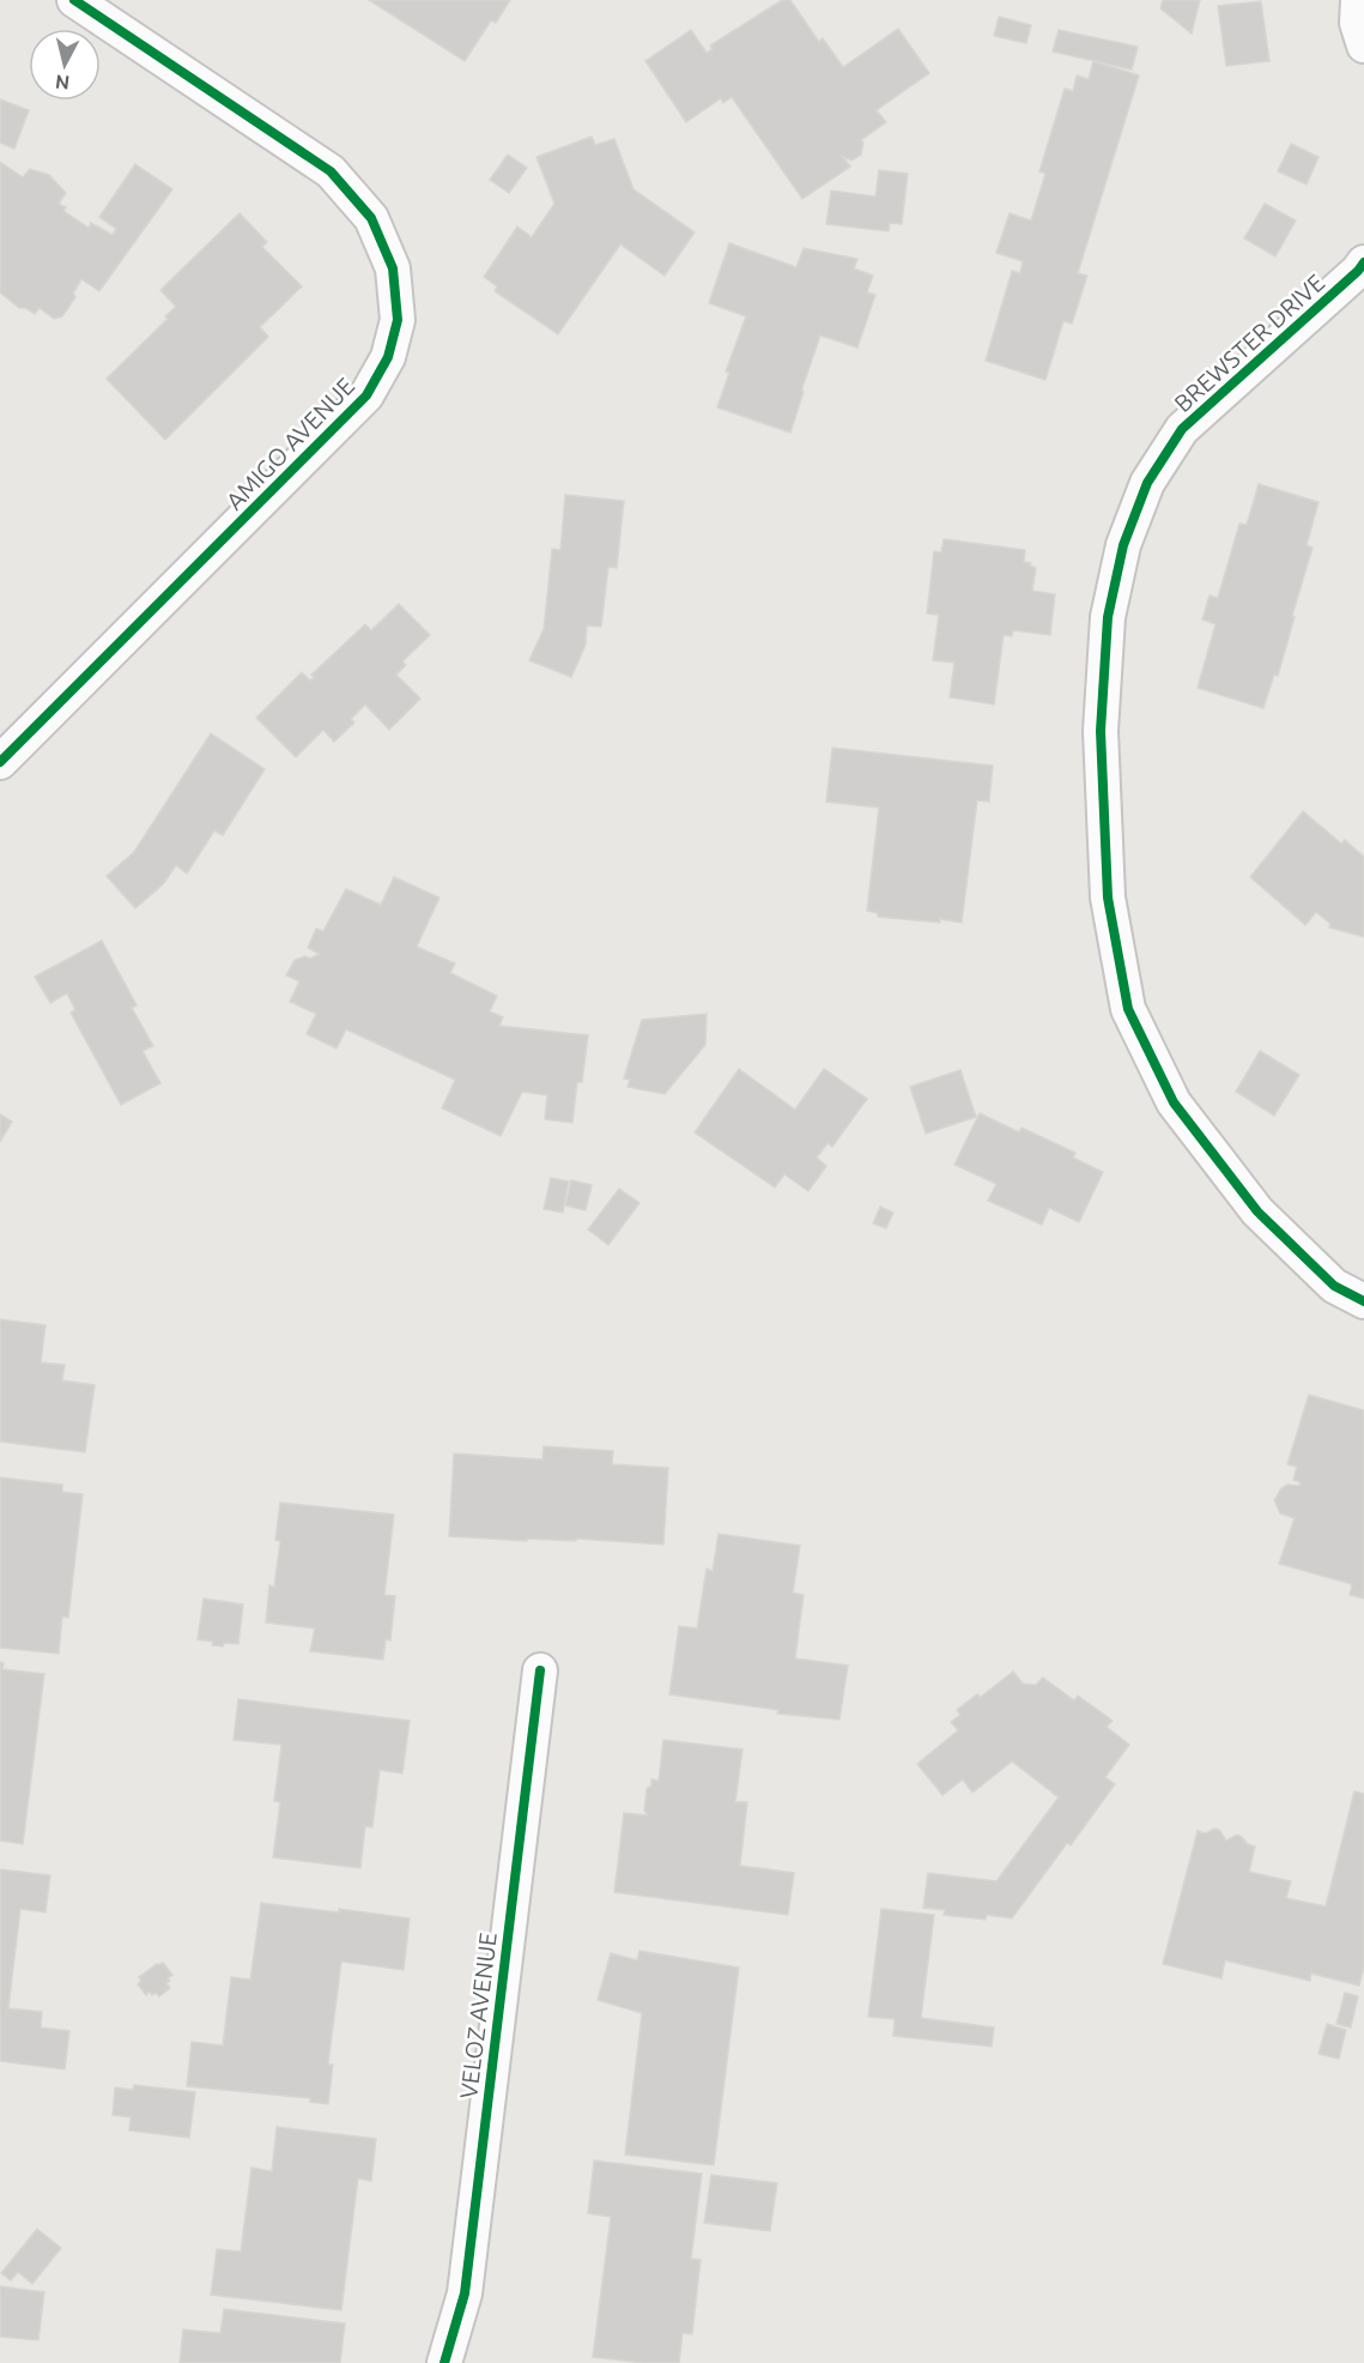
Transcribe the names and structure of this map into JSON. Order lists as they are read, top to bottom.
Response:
{
  "streets": {
    "street": ["BREWSTER DRIVE", "AMIGO AVENUE", "VELOZ AVENUE"]
  },
  "north": "bottom"
}
